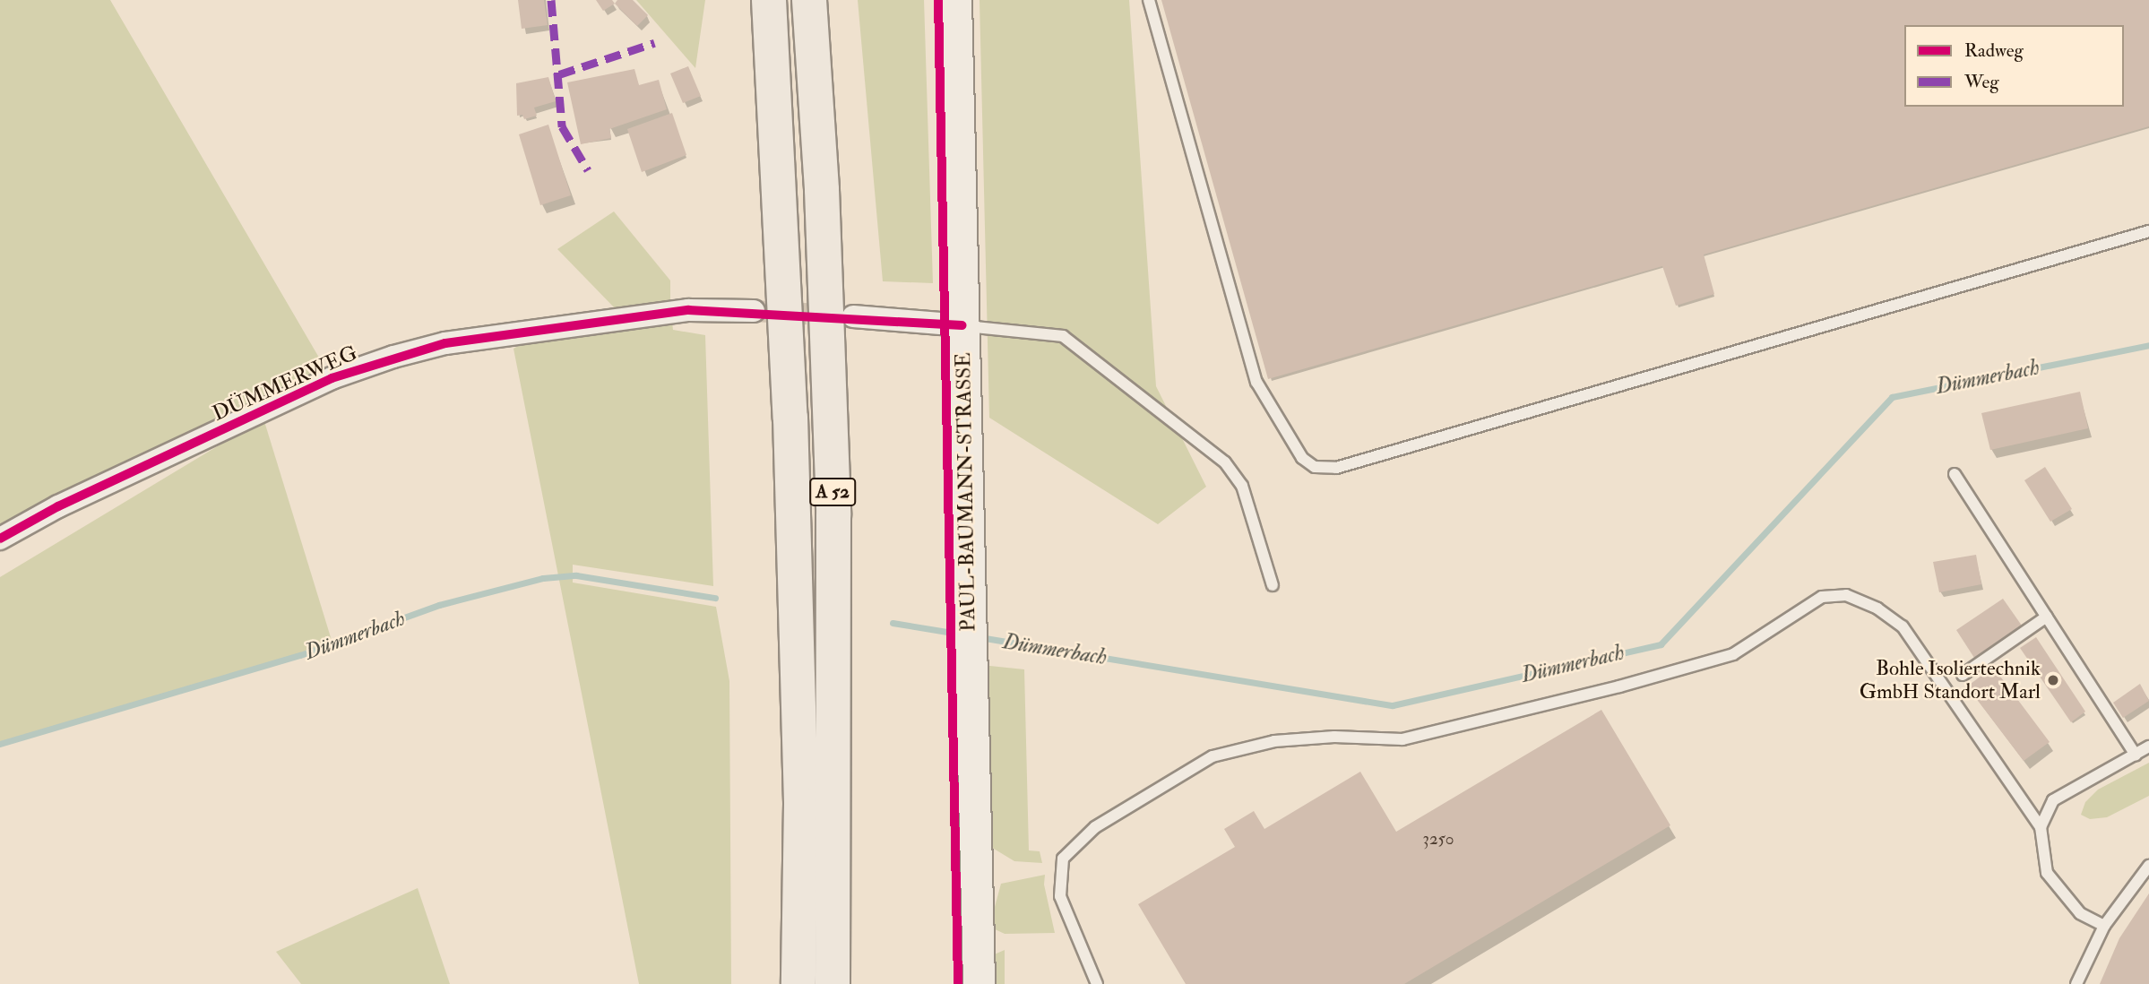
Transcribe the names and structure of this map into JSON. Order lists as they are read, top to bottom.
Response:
{
  "streets": {
    "highway": ["A 52"],
    "main road": ["PAUL-BAUMANN-STRASSE"],
    "street": ["DÜMMERWEG"]
  },
  "water": ["Dümmerbach"],
  "places": ["Bohle Isoliertechnik GmbH Standort Marl"],
  "house_numbers": ["3250"],
  "legend": ["Radweg", "Weg"]
}
